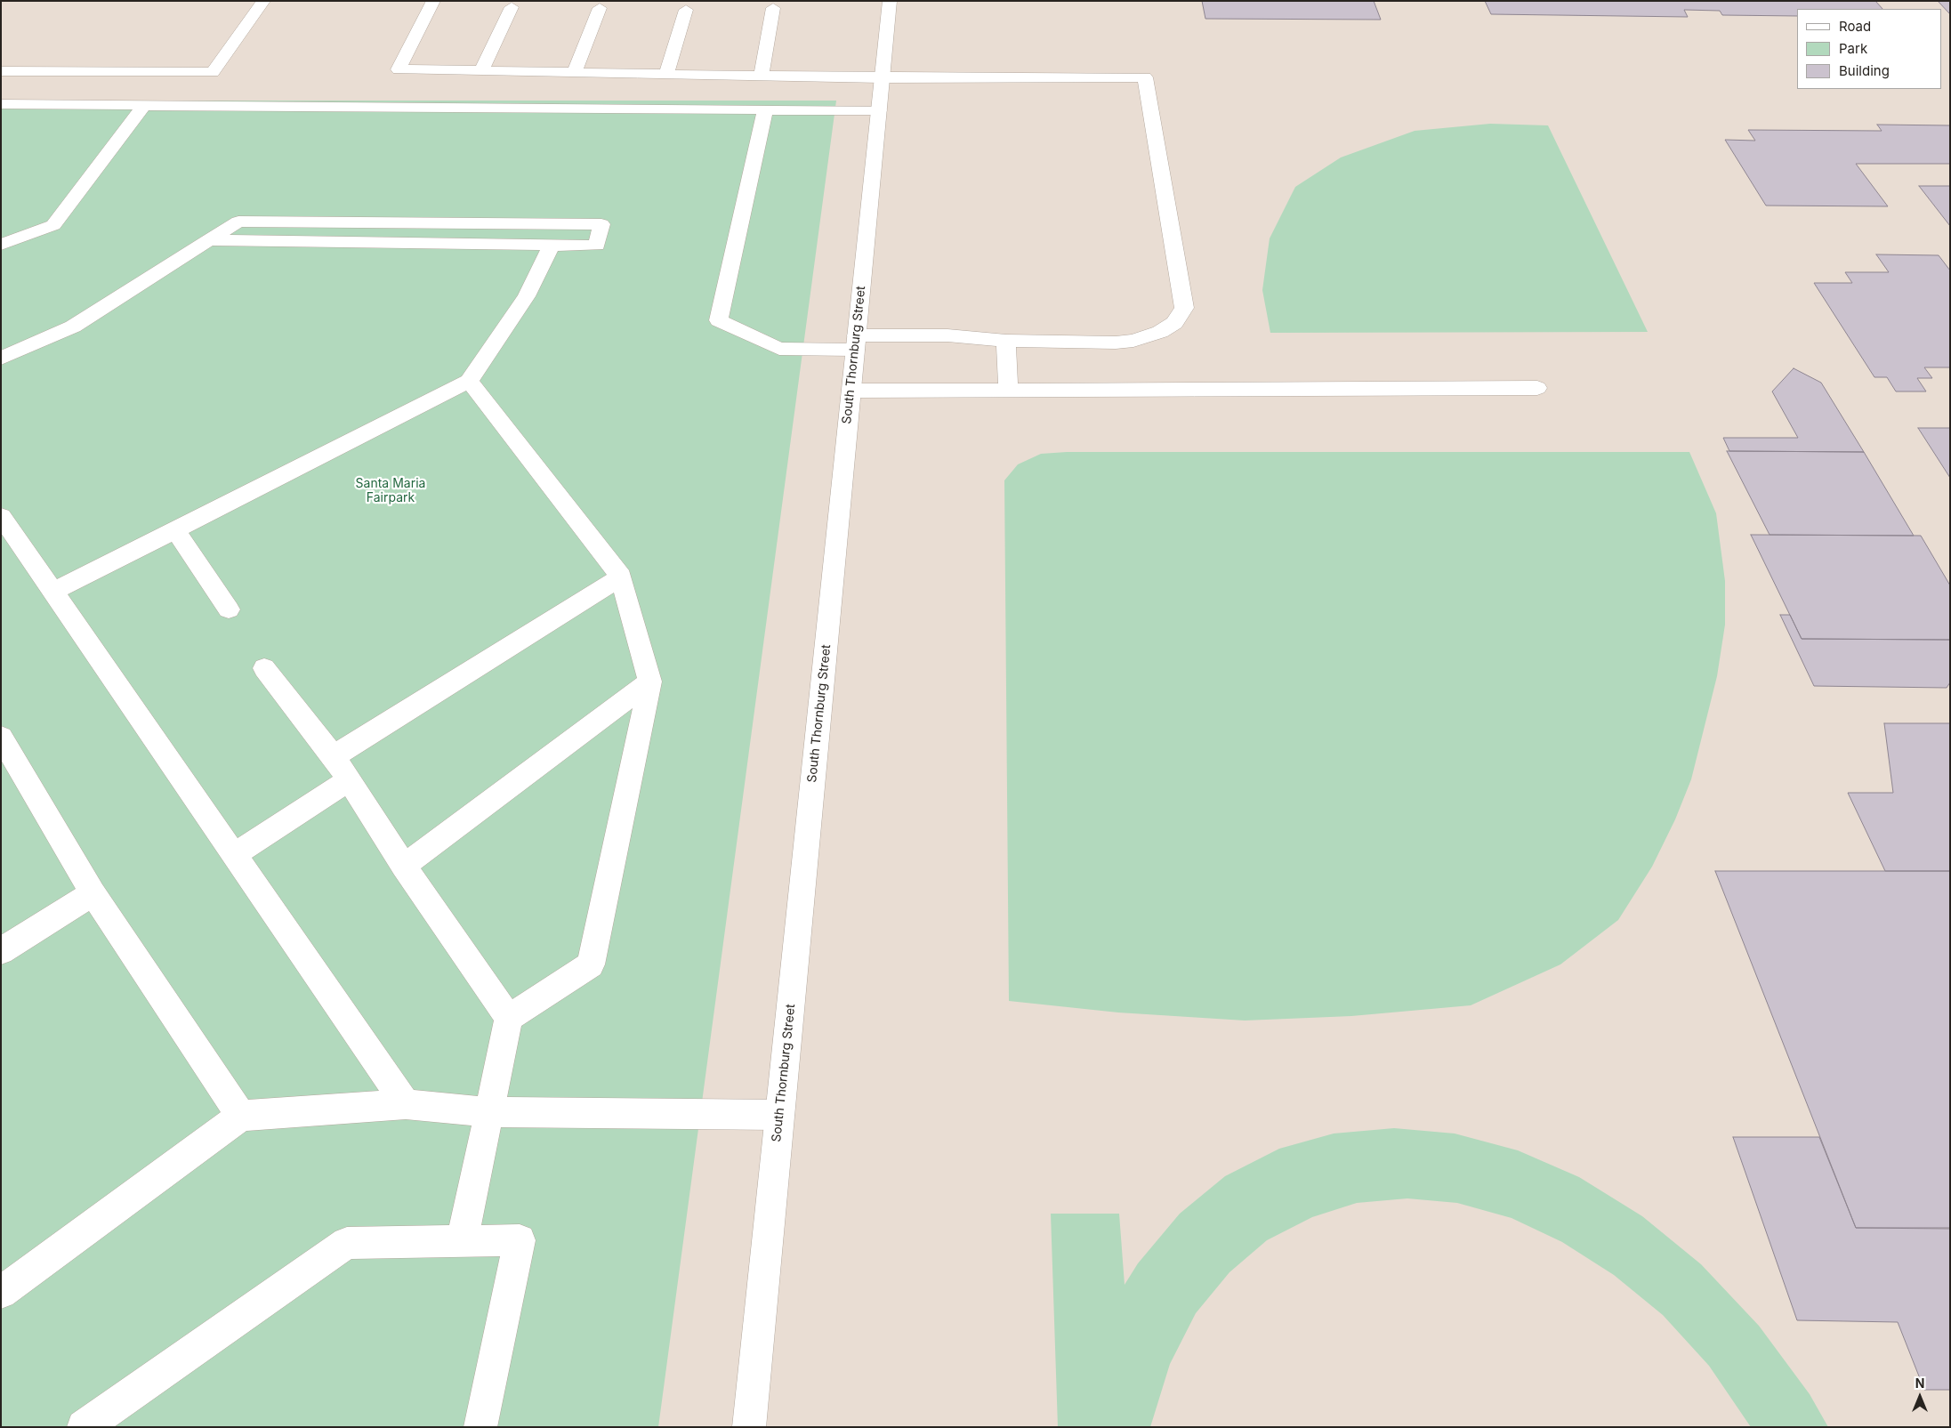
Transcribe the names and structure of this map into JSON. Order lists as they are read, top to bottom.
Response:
{
  "streets": {
    "street": ["South Thornburg Street"]
  },
  "parks": ["Santa Maria Fairpark"],
  "legend": ["Road", "Park", "Building"],
  "north": "top"
}
